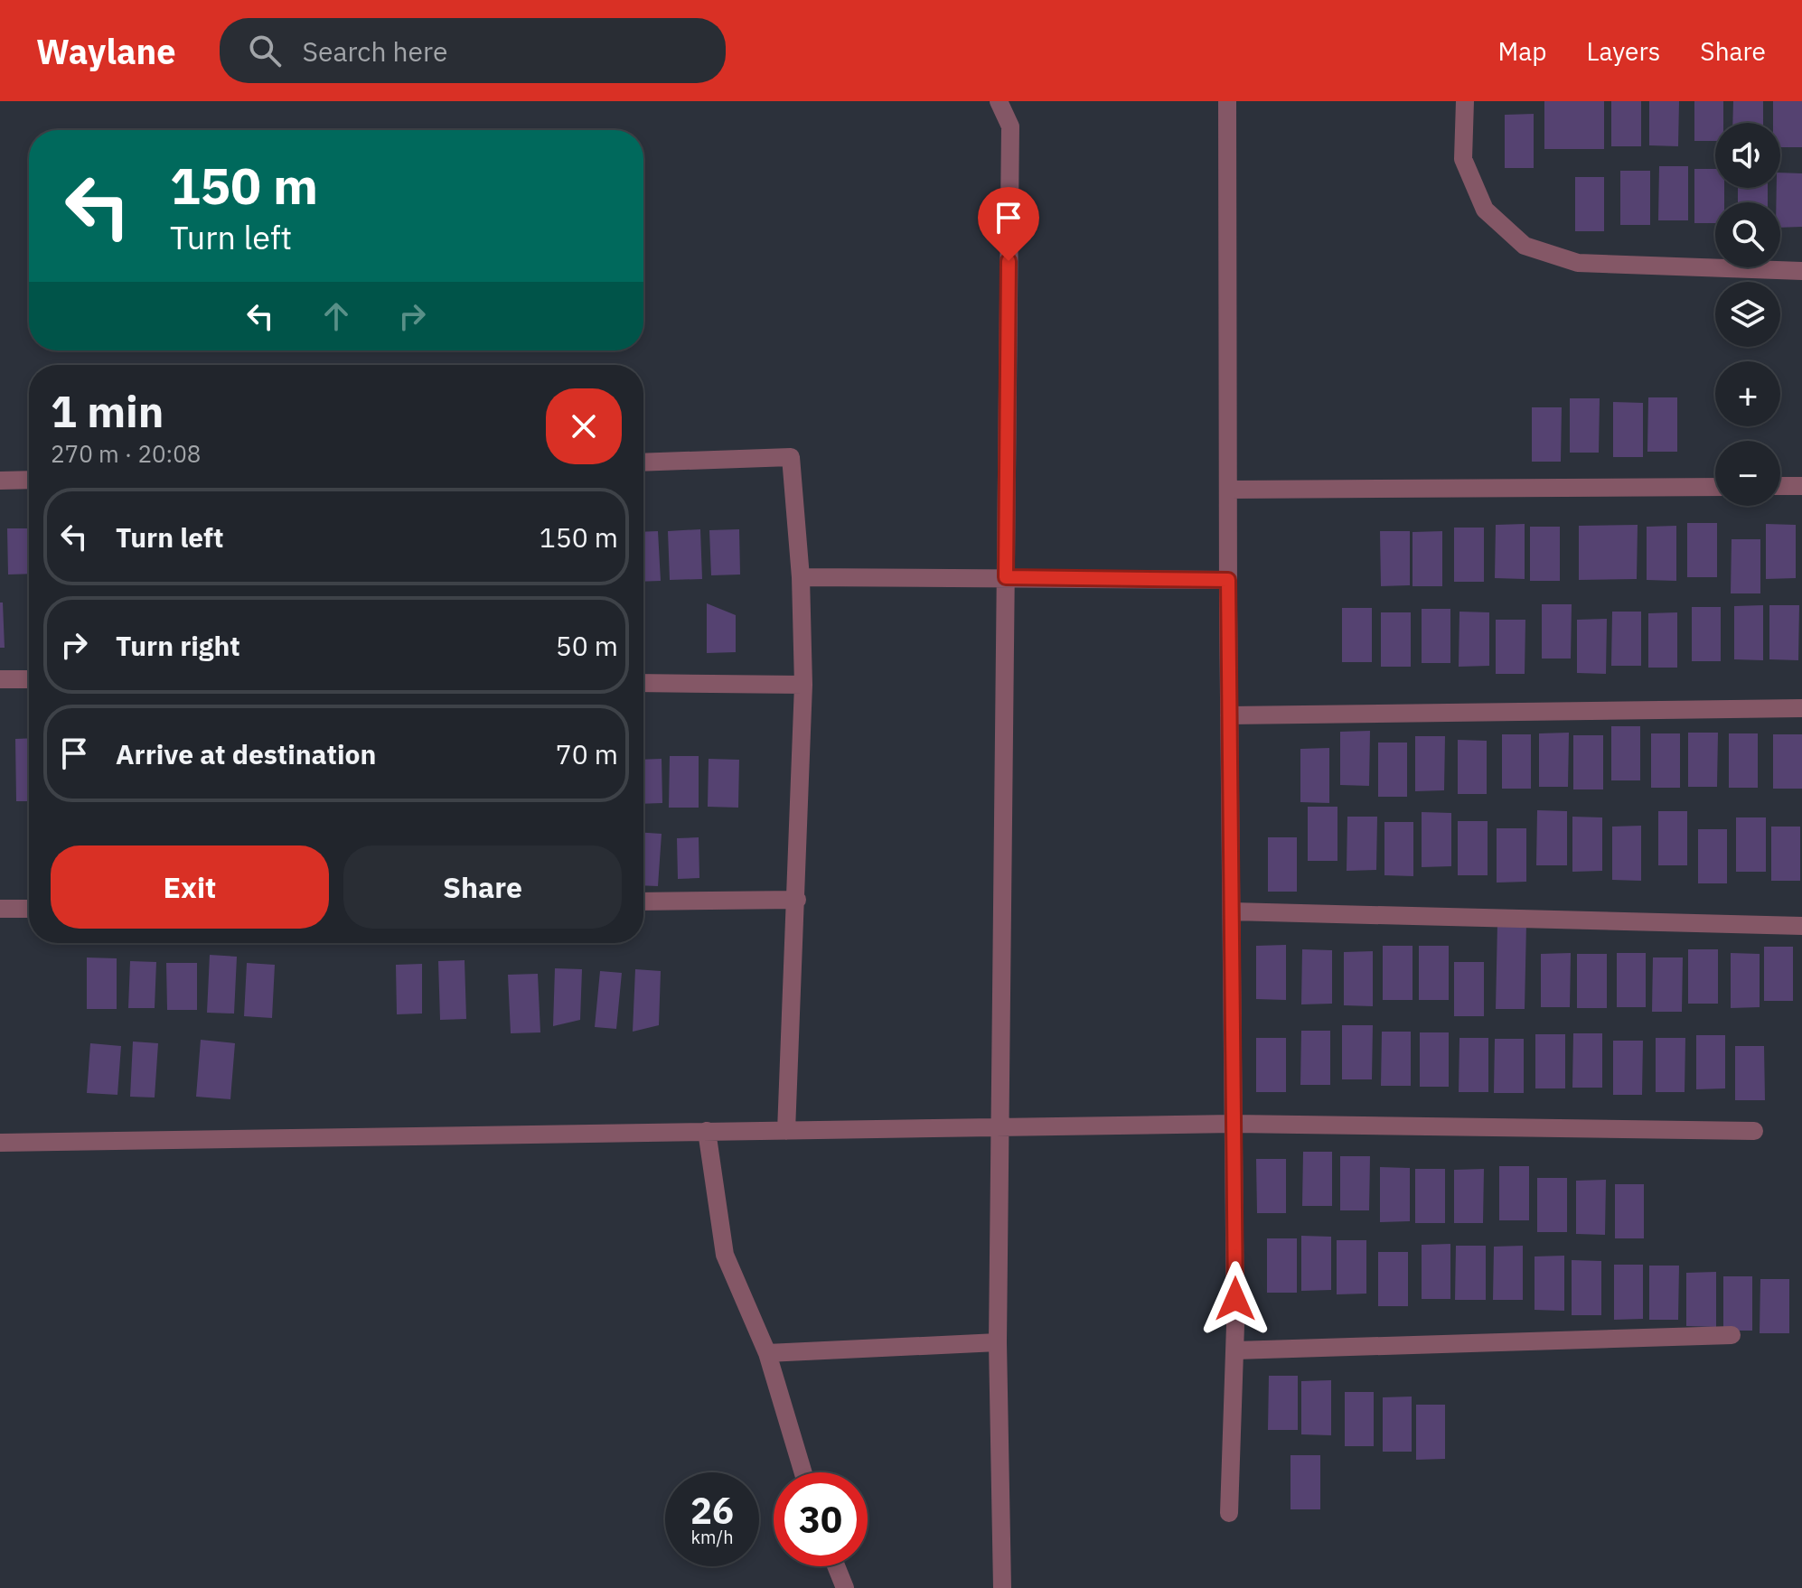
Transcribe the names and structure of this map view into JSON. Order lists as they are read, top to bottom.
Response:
{
  "page": {
    "header": "Waylane",
    "search": "Search here",
    "nav": ["Map", "Layers", "Share"],
    "map_buttons": ["+", "−"],
    "turn": ["150 m", "Turn left"],
    "heading": ["1 min", "270 m · 20:08"],
    "list": [
      {
        "name": "Turn left",
        "value": "150 m"
      },
      {
        "name": "Turn right",
        "value": "50 m"
      },
      {
        "name": "Arrive at destination",
        "value": "70 m"
      }
    ],
    "buttons": ["Exit", "Share"],
    "speed": "26 km/h",
    "limit": "30"
  }
}
